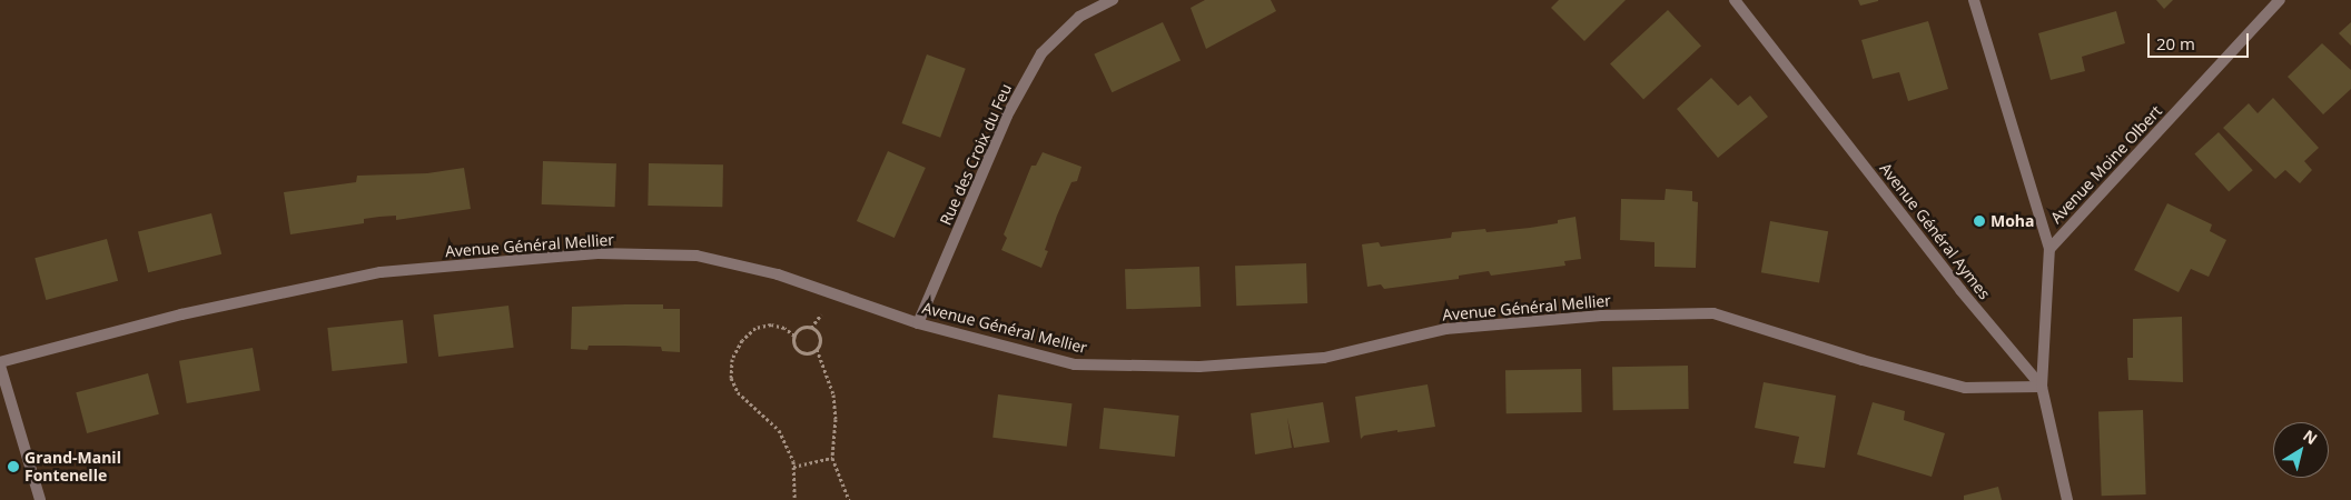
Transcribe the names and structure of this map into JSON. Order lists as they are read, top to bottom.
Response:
{
  "streets": {
    "street": [
      "Rue des Croix du Feu",
      "Avenue Moine Olbert",
      "Avenue Général Aymes",
      "Avenue Général Mellier"
    ]
  },
  "crossings": [
    ["Rue des Croix du Feu", "Avenue Général Mellier"],
    ["Avenue Général Aymes", "Avenue Général Mellier"]
  ],
  "places": ["Moha", "Grand-Manil Fontenelle"],
  "scale_bar": "20 m",
  "north": "top right"
}
